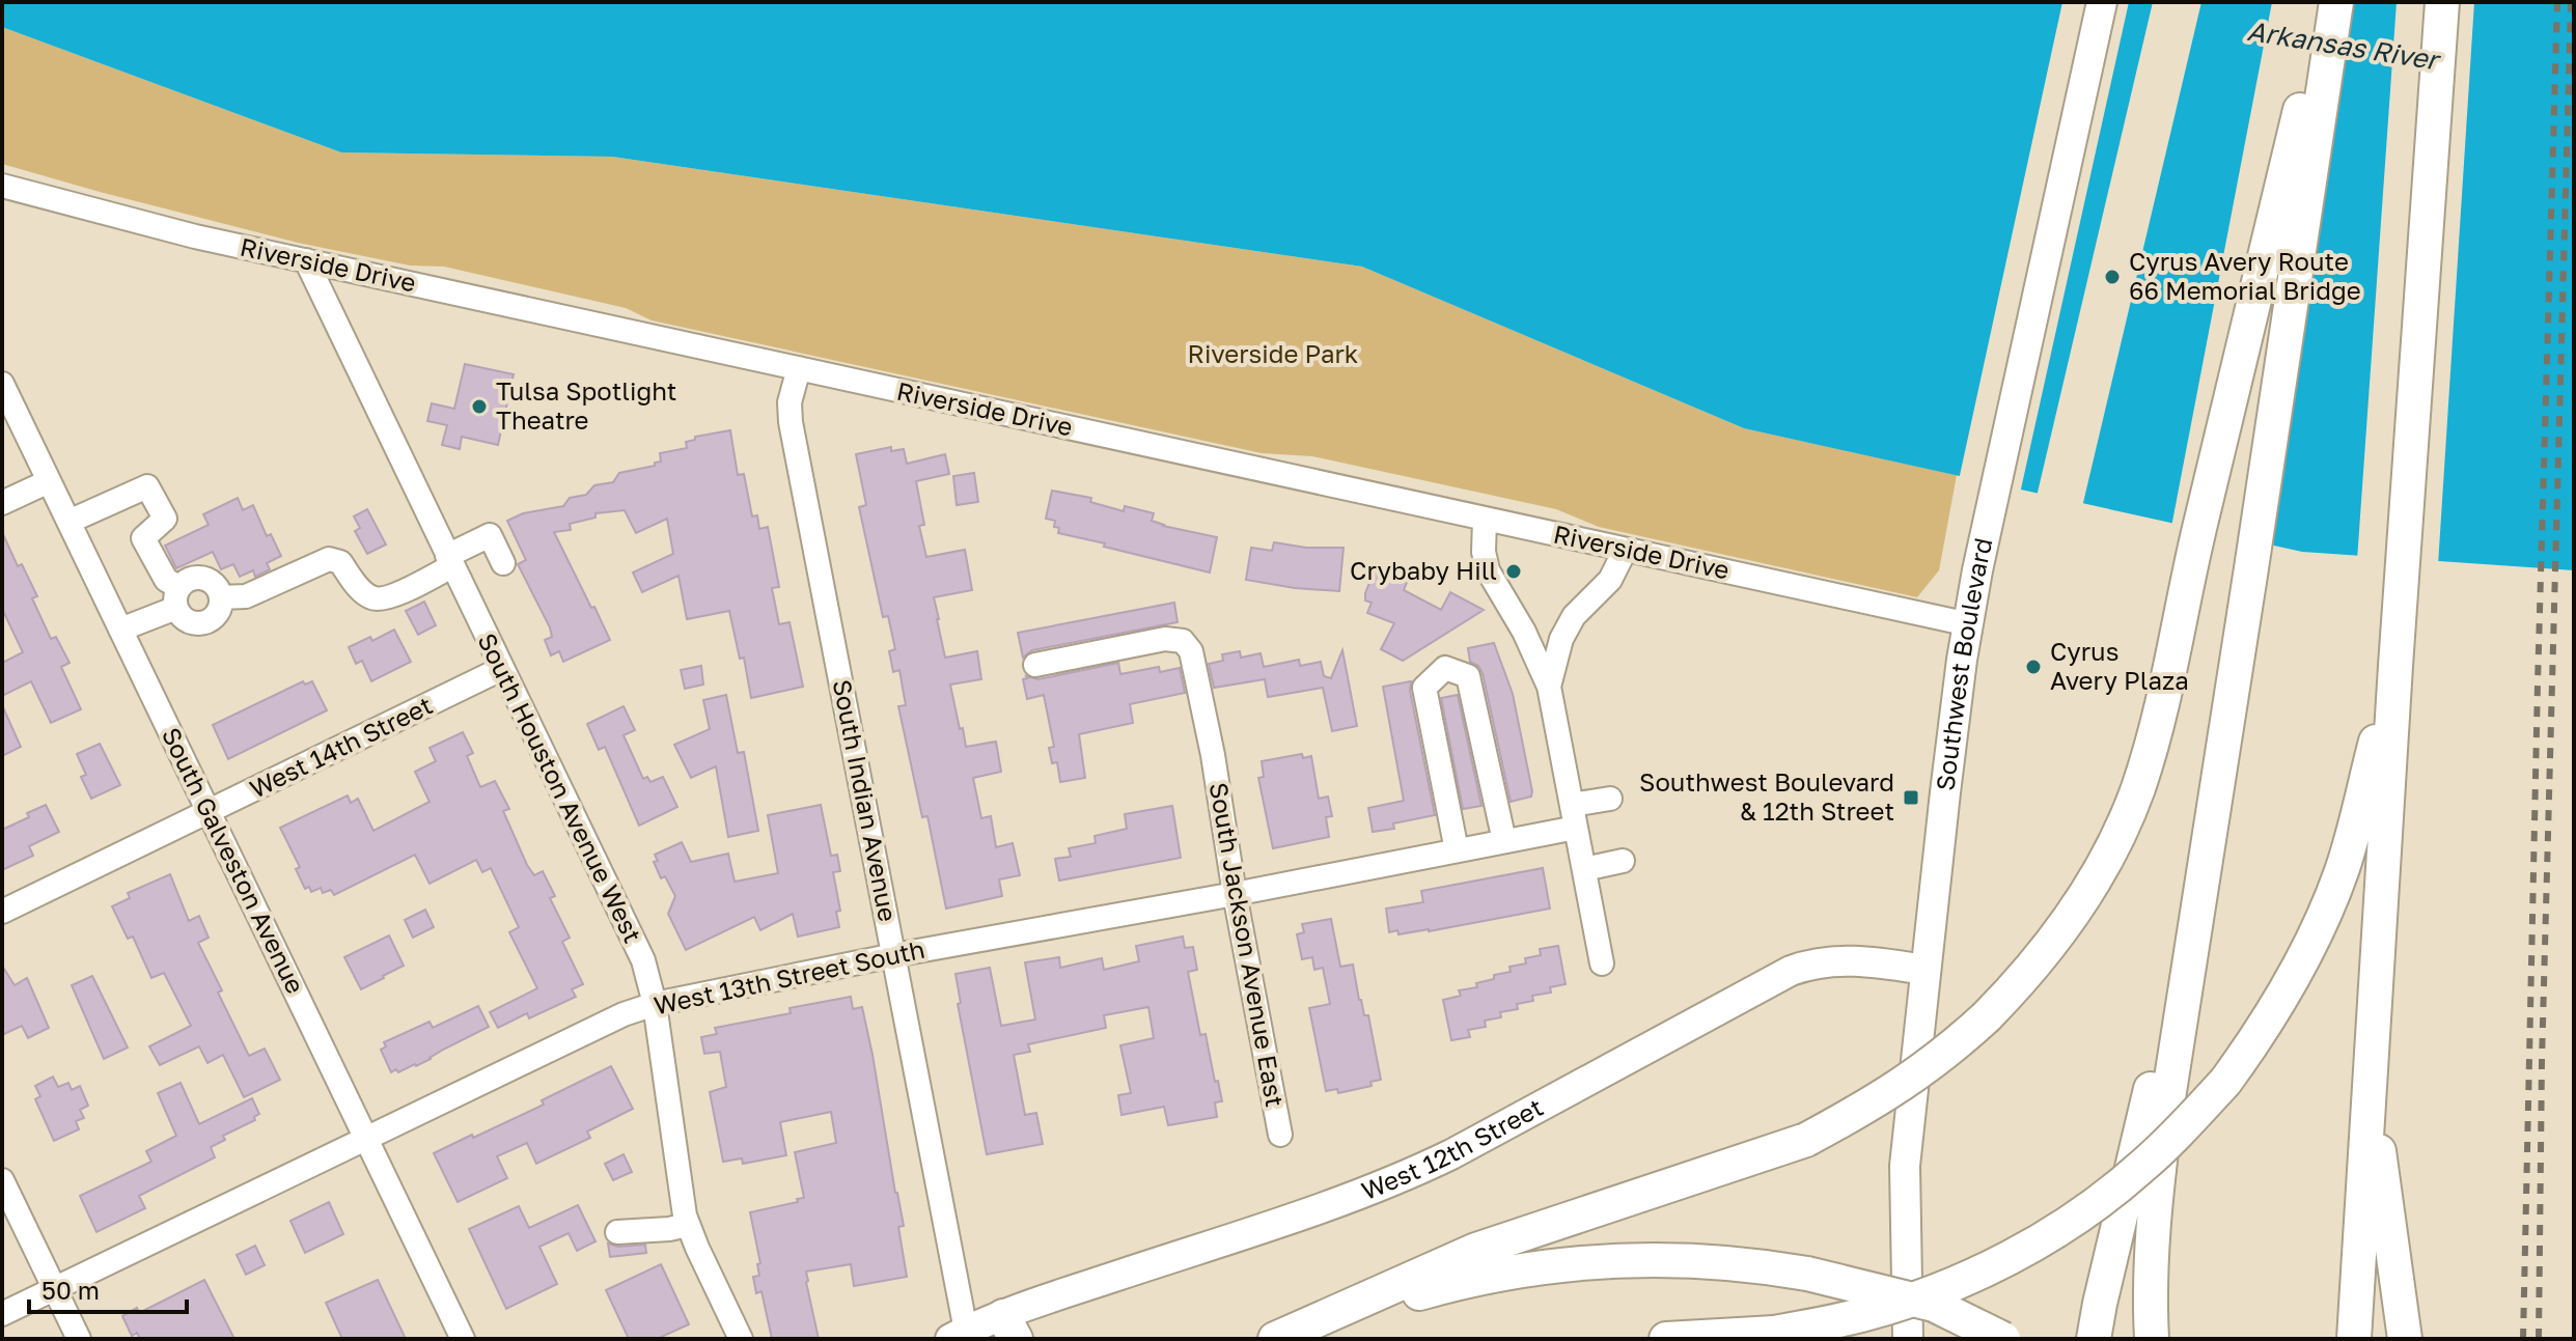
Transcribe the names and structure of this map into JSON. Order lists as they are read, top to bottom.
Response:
{
  "streets": {
    "main road": ["Southwest Boulevard", "West 12th Street"],
    "street": [
      "Riverside Drive",
      "West 14th Street",
      "South Houston Avenue West",
      "South Indian Avenue",
      "South Galveston Avenue",
      "South Jackson Avenue East",
      "West 13th Street South"
    ]
  },
  "crossings": [
    ["Riverside Drive", "Southwest Boulevard"],
    ["Riverside Drive", "South Houston Avenue West"],
    ["Riverside Drive", "South Indian Avenue"],
    ["Southwest Boulevard", "West 12th Street"],
    ["West 14th Street", "South Houston Avenue West"],
    ["West 14th Street", "South Galveston Avenue"],
    ["South Houston Avenue West", "West 13th Street South"],
    ["South Indian Avenue", "West 13th Street South"],
    ["South Indian Avenue", "West 12th Street"],
    ["South Galveston Avenue", "West 13th Street South"],
    ["South Jackson Avenue East", "West 13th Street South"]
  ],
  "water": ["Arkansas River"],
  "parks": ["Riverside Park"],
  "places": {
    "other": [
      "Cyrus Avery Route 66 Memorial Bridge",
      "Tulsa Spotlight Theatre",
      "Crybaby Hill",
      "Cyrus Avery Plaza"
    ],
    "transit": ["Southwest Boulevard & 12th Street"]
  },
  "scale_bar": "50 m"
}
